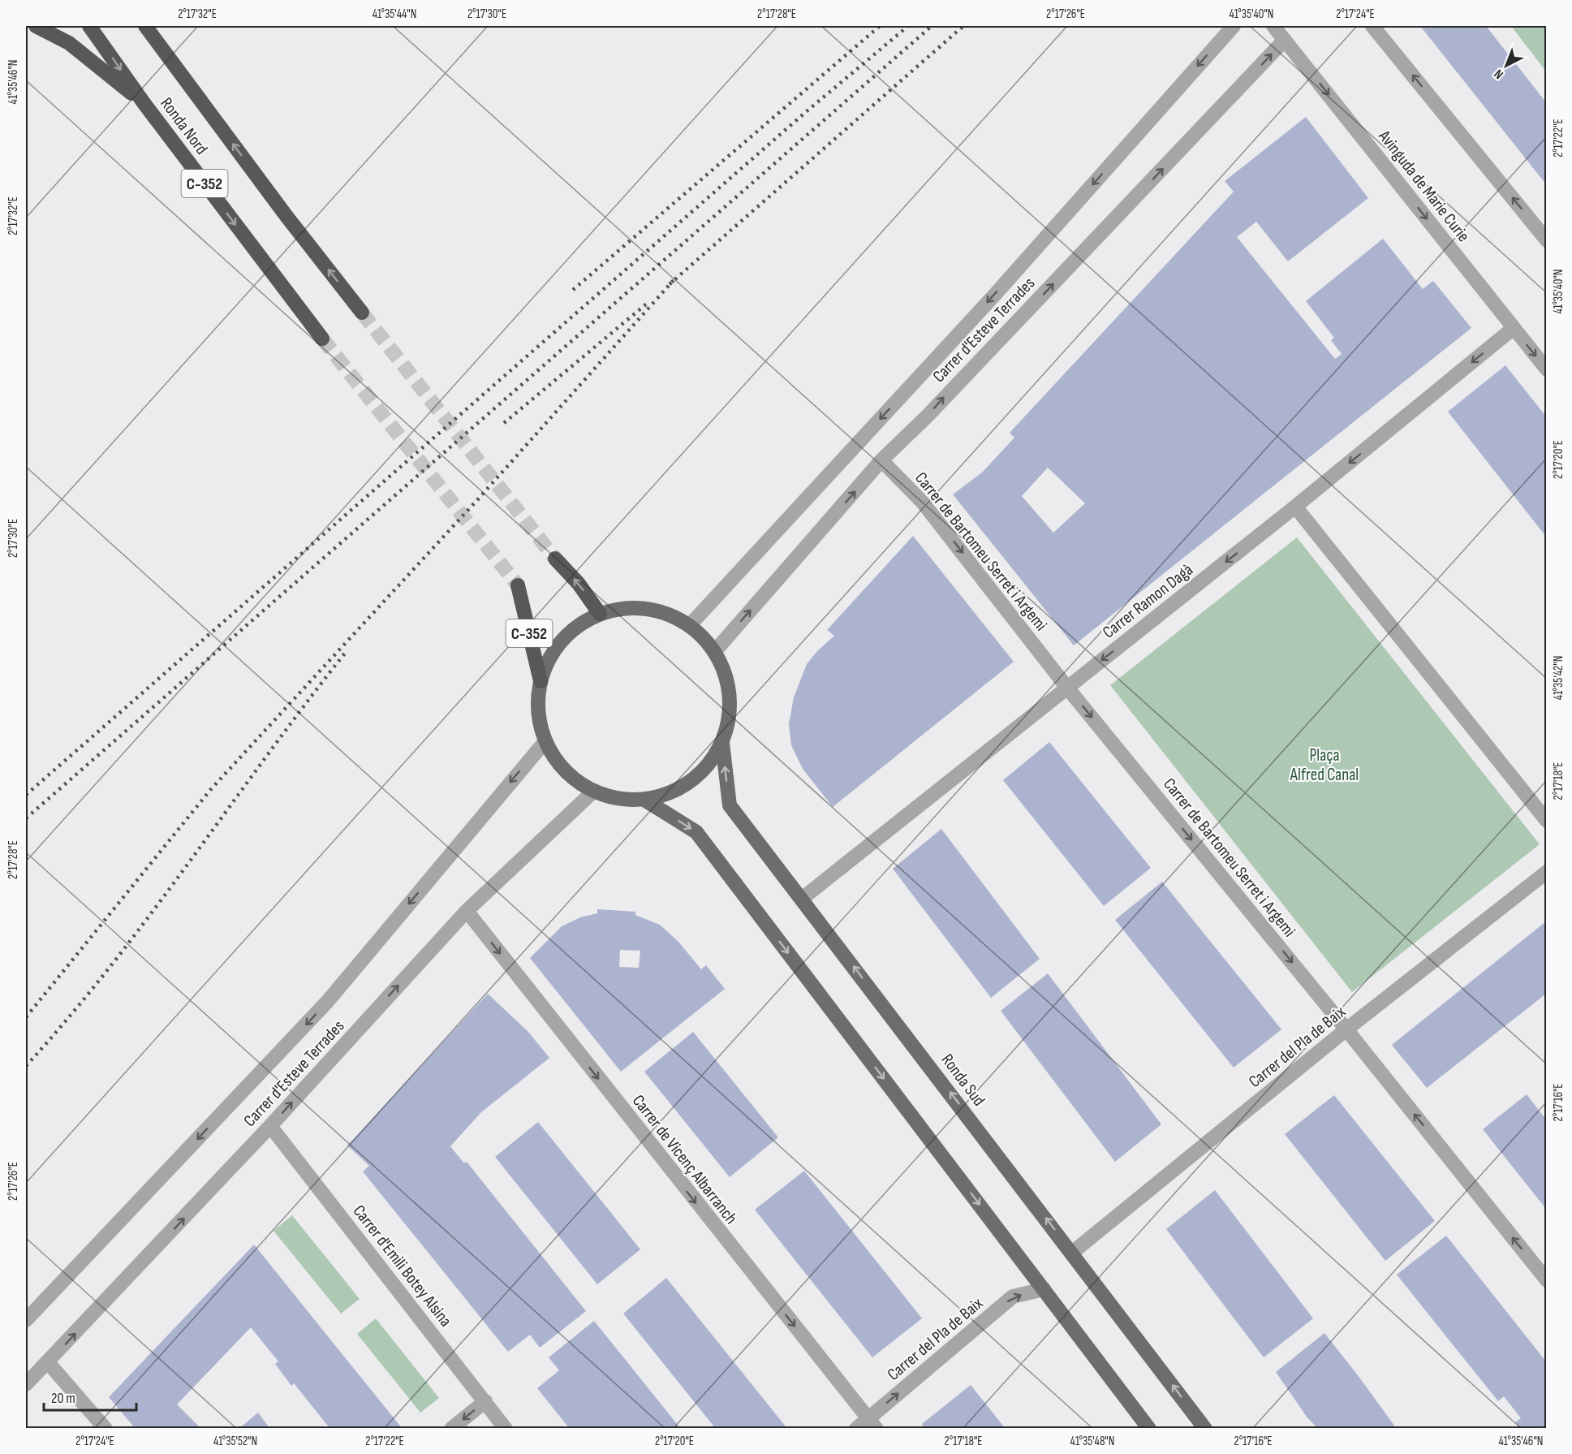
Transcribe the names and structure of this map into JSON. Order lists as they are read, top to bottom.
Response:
{
  "streets": {
    "highway": ["Ronda Nord", "C-352"],
    "main road": ["Ronda Sud"],
    "street": [
      "Avinguda de Marie Curie",
      "Carrer d'Esteve Terrades",
      "Carrer de Bartomeu Serret i Argemi",
      "Carrer Ramon Dagà",
      "Carrer del Pla de Baix",
      "Carrer de Vicenç Albarranch",
      "Carrer d'Emili Botey Alsina"
    ]
  },
  "crossings": [
    ["C-352", "Carrer d'Esteve Terrades"],
    ["C-352", "Carrer del Pla de Baix"],
    ["C-352", "Ronda Sud"],
    ["Avinguda de Marie Curie", "Carrer d'Esteve Terrades"],
    ["Avinguda de Marie Curie", "Carrer Ramon Dagà"],
    ["Carrer d'Esteve Terrades", "Carrer de Bartomeu Serret i Argemi"],
    ["Carrer d'Esteve Terrades", "Carrer de Vicenç Albarranch"],
    ["Carrer d'Esteve Terrades", "Carrer d'Emili Botey Alsina"],
    ["Carrer de Bartomeu Serret i Argemi", "Carrer Ramon Dagà"],
    ["Carrer de Bartomeu Serret i Argemi", "Carrer del Pla de Baix"],
    ["Carrer Ramon Dagà", "Ronda Sud"],
    ["Carrer del Pla de Baix", "Ronda Sud"],
    ["Carrer del Pla de Baix", "Carrer de Vicenç Albarranch"]
  ],
  "one_way": ["Carrer Ramon Dagà", "Carrer de Vicenç Albarranch"],
  "parks": ["Plaça Alfred Canal"],
  "scale_bar": "20 m",
  "north": "bottom left",
  "coordinates": [
    "2°17'32\"E",
    "41°35'44\"N",
    "2°17'30\"E",
    "2°17'28\"E",
    "2°17'26\"E",
    "41°35'40\"N",
    "2°17'24\"E",
    "41°35'46\"N",
    "2°17'22\"E",
    "2°17'20\"E",
    "41°35'42\"N",
    "2°17'18\"E",
    "2°17'16\"E",
    "41°35'52\"N",
    "41°35'48\"N"
  ]
}
